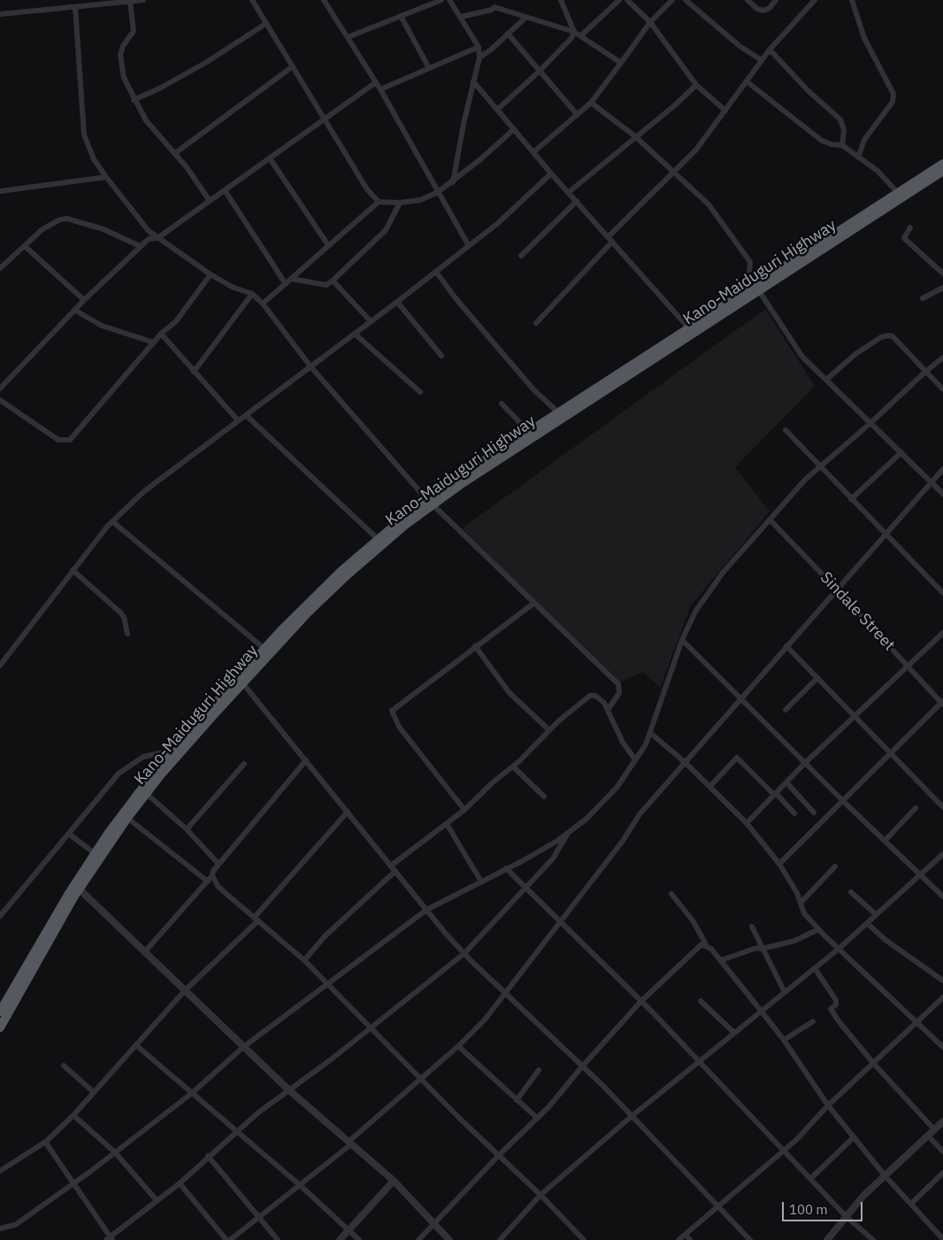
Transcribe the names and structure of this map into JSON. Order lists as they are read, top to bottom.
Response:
{
  "streets": {
    "highway": ["Kano-Maiduguri Highway"],
    "street": ["Sindale Street"]
  },
  "scale_bar": "100 m"
}
